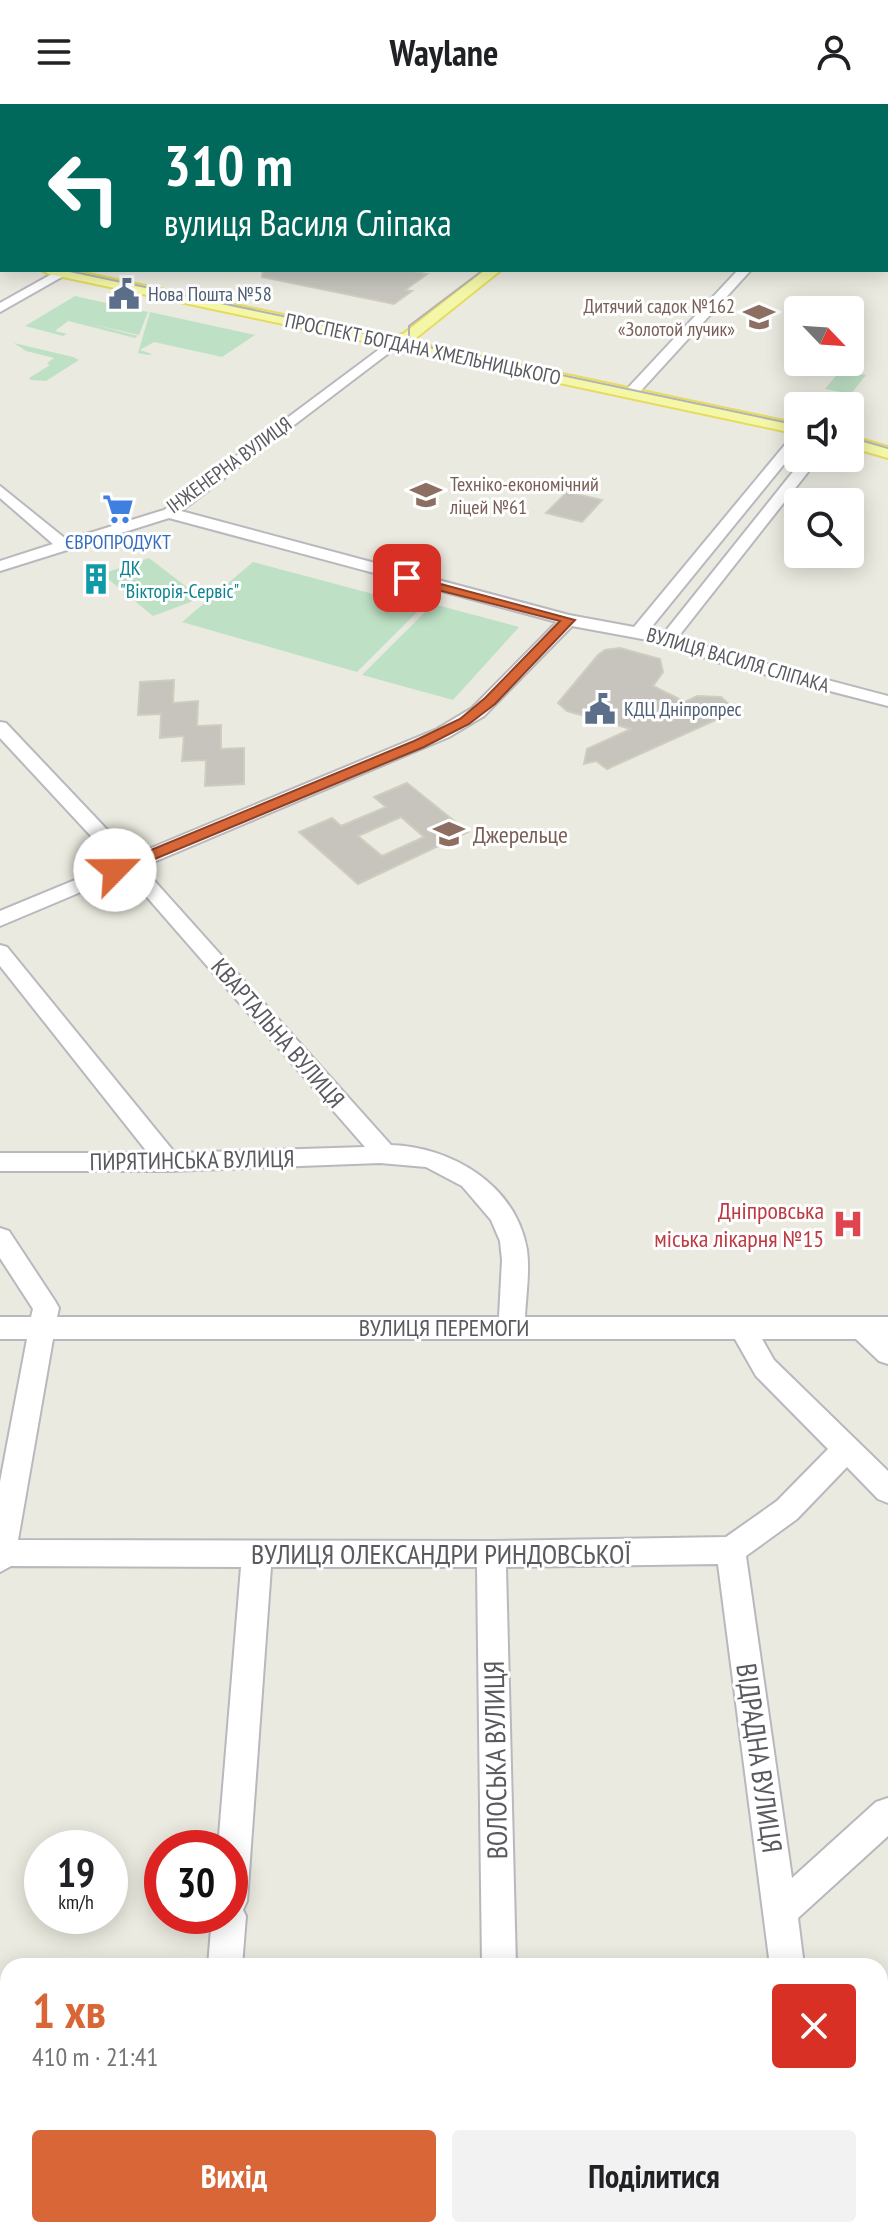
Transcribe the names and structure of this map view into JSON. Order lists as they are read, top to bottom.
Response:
{
  "streets": {
    "main road": ["ПРОСПЕКТ БОГДАНА ХМЕЛЬНИЦЬКОГО"],
    "street": [
      "ІНЖЕНЕРНА ВУЛИЦЯ",
      "ВУЛИЦЯ ВАСИЛЯ СЛІПАКА",
      "КВАРТАЛЬНА ВУЛИЦЯ",
      "ПИРЯТИНСЬКА ВУЛИЦЯ",
      "ВУЛИЦЯ ПЕРЕМОГИ",
      "ВУЛИЦЯ ОЛЕКСАНДРИ РИНДОВСЬКОЇ",
      "ВІДРАДНА ВУЛИЦЯ",
      "ВОЛОСЬКА ВУЛИЦЯ"
    ]
  },
  "crossings": [
    ["ПРОСПЕКТ БОГДАНА ХМЕЛЬНИЦЬКОГО", "ІНЖЕНЕРНА ВУЛИЦЯ"],
    ["ІНЖЕНЕРНА ВУЛИЦЯ", "ВУЛИЦЯ ВАСИЛЯ СЛІПАКА"],
    ["КВАРТАЛЬНА ВУЛИЦЯ", "ПИРЯТИНСЬКА ВУЛИЦЯ"],
    ["ВУЛИЦЯ ОЛЕКСАНДРИ РИНДОВСЬКОЇ", "ВІДРАДНА ВУЛИЦЯ"],
    ["ВУЛИЦЯ ОЛЕКСАНДРИ РИНДОВСЬКОЇ", "ВОЛОСЬКА ВУЛИЦЯ"]
  ],
  "places": {
    "public building": ["Нова Пошта №58", "КДЦ Дніпропрес"],
    "school or university": ["Дитячий садок №162 «Золотой лучик»", "Техніко-економічний ліцей №61", "Джерельце"],
    "supermarket": ["ЄВРОПРОДУКТ"],
    "building": ["ДК \"Вікторія-Сервіс\""],
    "hospital": ["Дніпровська міська лікарня №15"]
  },
  "north": "bottom right",
  "page": {
    "header": "Waylane",
    "turn": ["310 m", "вулиця Василя Сліпака"],
    "speed": "19 km/h",
    "limit": "30",
    "heading": ["1 хв", "410 m · 21:41"],
    "buttons": ["Вихід", "Поділитися"]
  }
}
